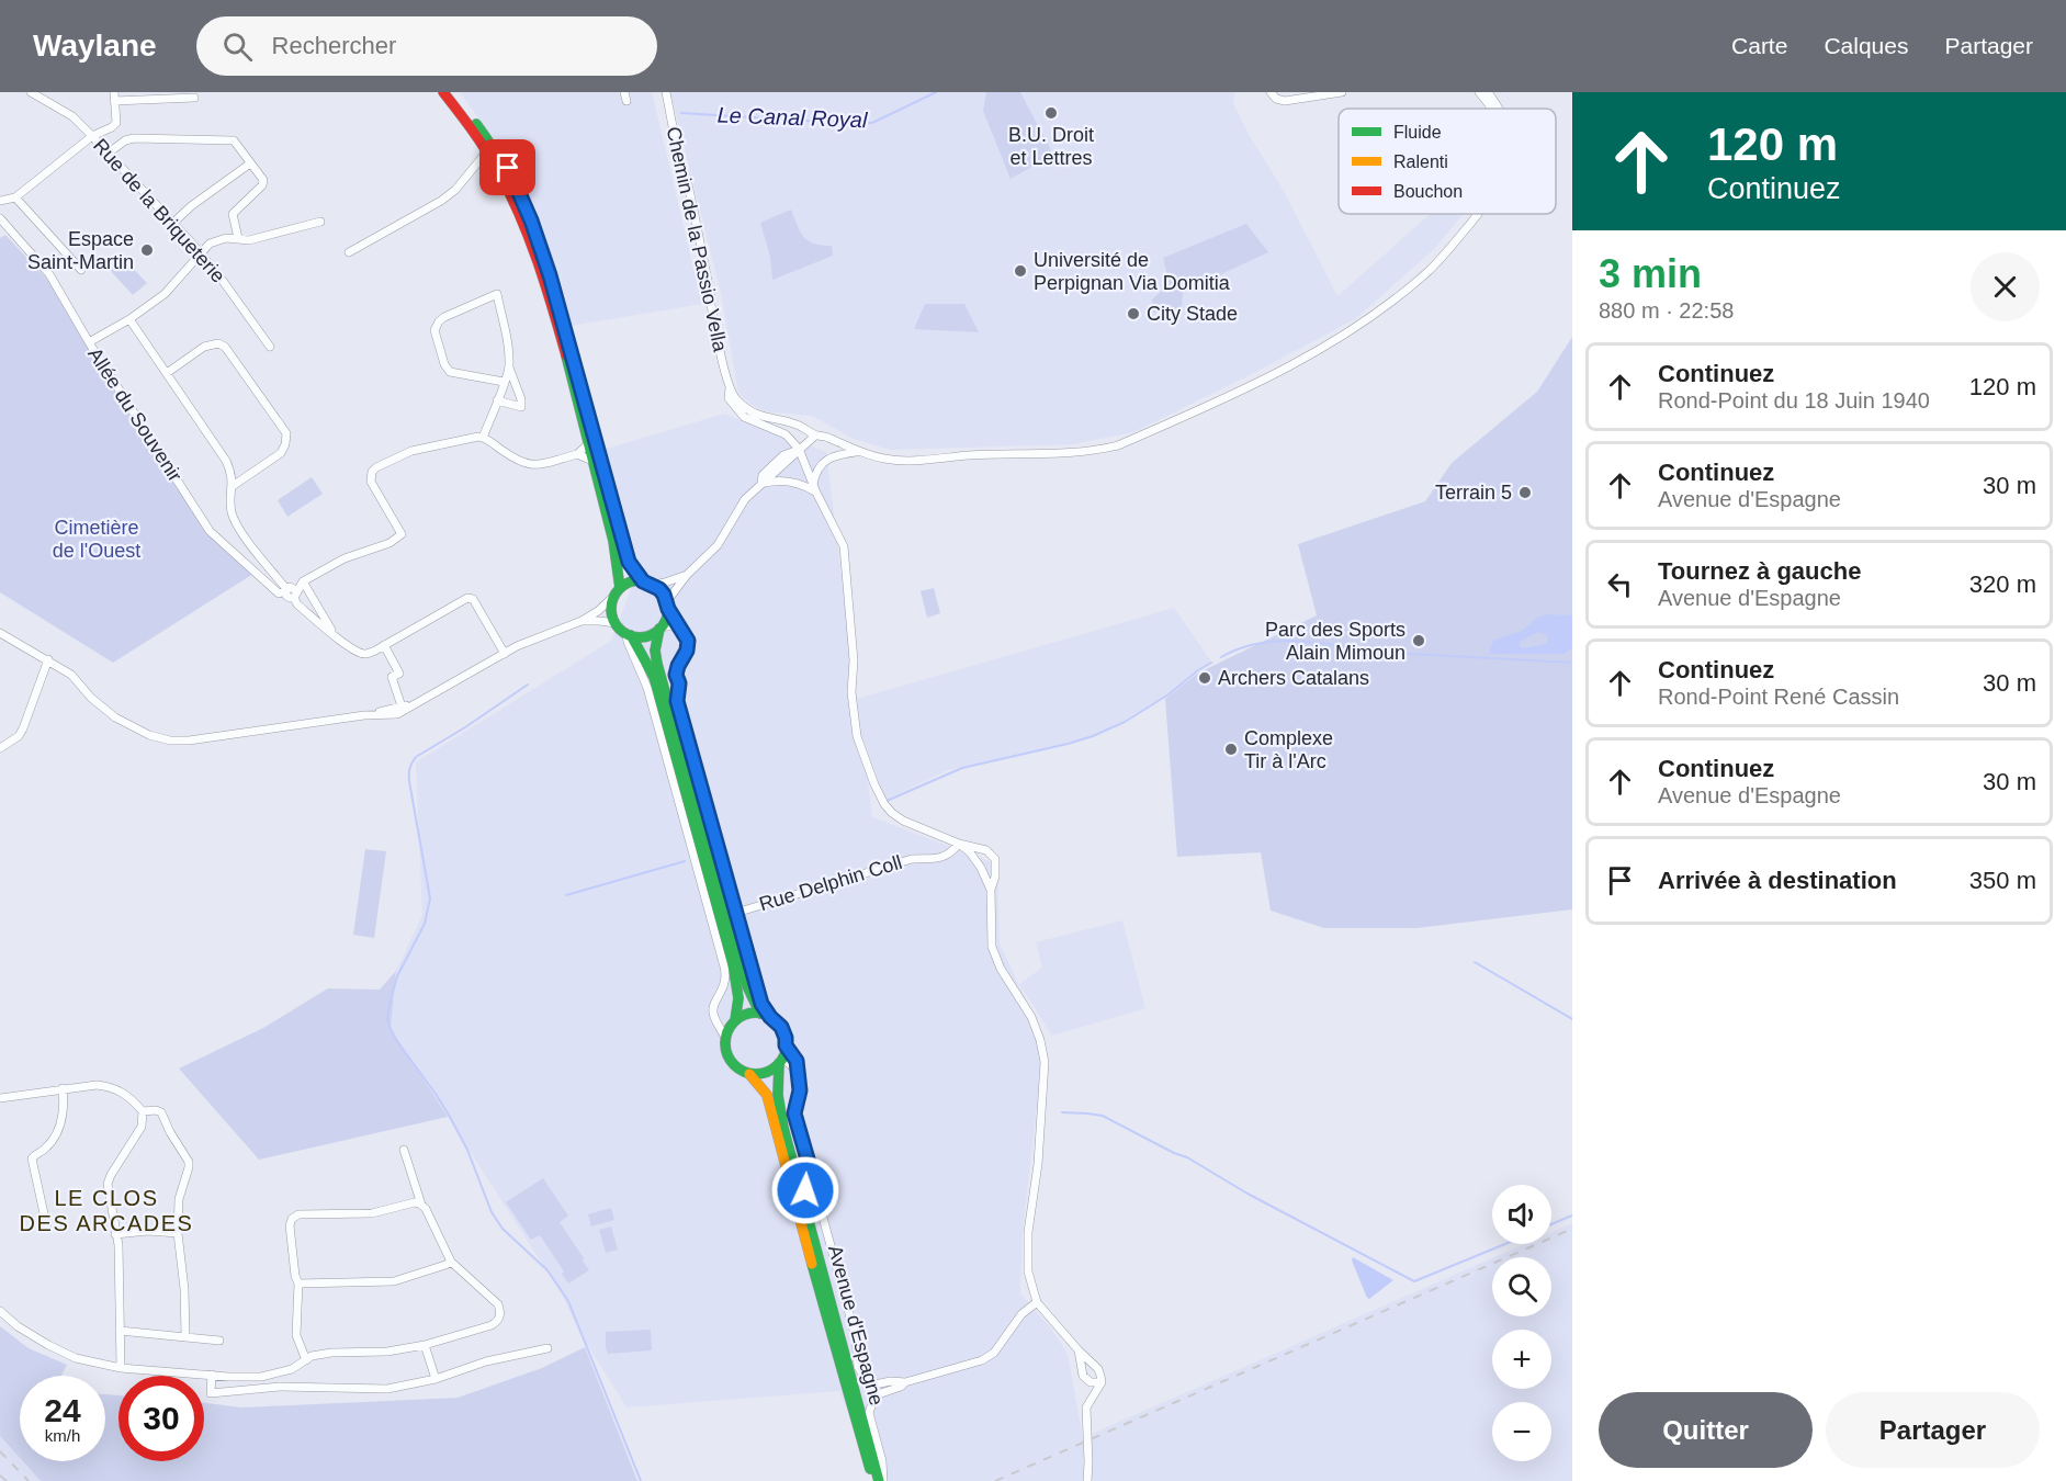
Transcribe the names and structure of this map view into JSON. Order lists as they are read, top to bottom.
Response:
{
  "streets": {
    "main road": ["Avenue d'Espagne"],
    "street": [
      "Rue de la Briqueterie",
      "Chemin de la Passio Vella",
      "Allée du Souvenir",
      "Rue Delphin Coll"
    ]
  },
  "crossings": [
    ["Chemin de la Passio Vella", "Rue Delphin Coll"]
  ],
  "districts": ["LE CLOS DES ARCADES"],
  "water": ["Le Canal Royal"],
  "parks": ["Cimetière de l'Ouest"],
  "places": [
    "B.U. Droit et Lettres",
    "Espace Saint-Martin",
    "Université de Perpignan Via Domitia",
    "City Stade",
    "Terrain 5",
    "Parc des Sports Alain Mimoun",
    "Archers Catalans",
    "Complexe Tir à l'Arc"
  ],
  "legend": ["Fluide", "Ralenti", "Bouchon"],
  "page": {
    "header": "Waylane",
    "search": "Rechercher",
    "nav": ["Carte", "Calques", "Partager"],
    "turn": ["120 m", "Continuez"],
    "heading": ["3 min", "880 m · 22:58"],
    "list": [
      {
        "name": "Continuez",
        "note": "Rond-Point du 18 Juin 1940",
        "value": "120 m"
      },
      {
        "name": "Continuez",
        "note": "Avenue d'Espagne",
        "value": "30 m"
      },
      {
        "name": "Tournez à gauche",
        "note": "Avenue d'Espagne",
        "value": "320 m"
      },
      {
        "name": "Continuez",
        "note": "Rond-Point René Cassin",
        "value": "30 m"
      },
      {
        "name": "Continuez",
        "note": "Avenue d'Espagne",
        "value": "30 m"
      },
      {
        "name": "Arrivée à destination",
        "value": "350 m"
      }
    ],
    "map_buttons": ["+", "−"],
    "speed": "24 km/h",
    "limit": "30",
    "buttons": ["Quitter", "Partager"]
  }
}
